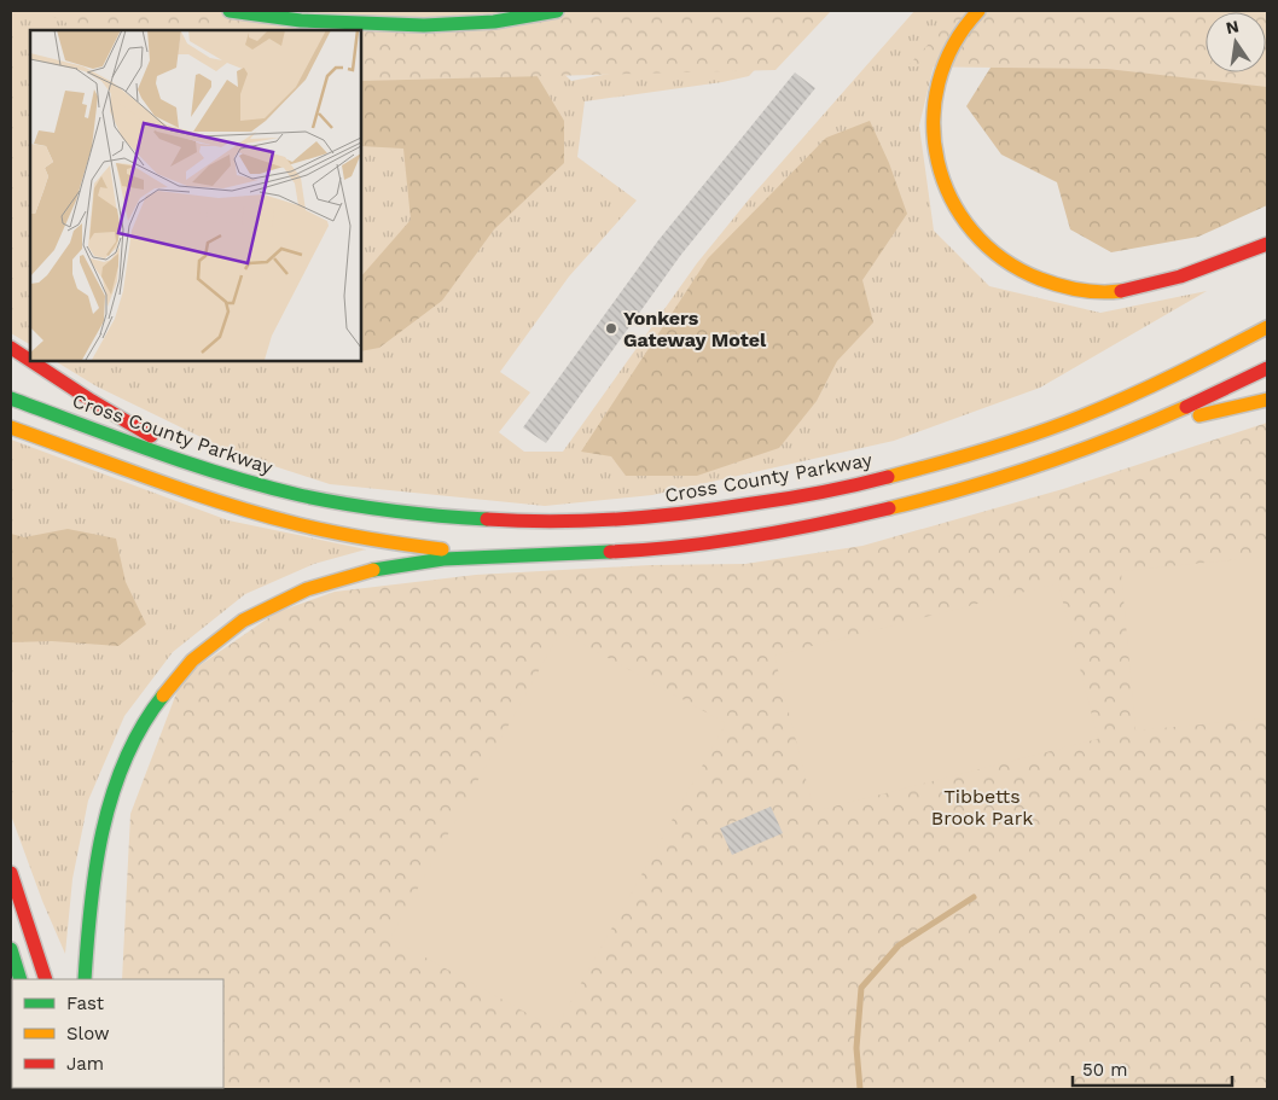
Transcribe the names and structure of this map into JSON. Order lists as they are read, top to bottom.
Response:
{
  "streets": {
    "main road": ["Cross County Parkway"]
  },
  "parks": ["Tibbetts Brook Park"],
  "places": ["Yonkers Gateway Motel"],
  "legend": ["Fast", "Slow", "Jam"],
  "scale_bar": "50 m",
  "north": "top"
}
